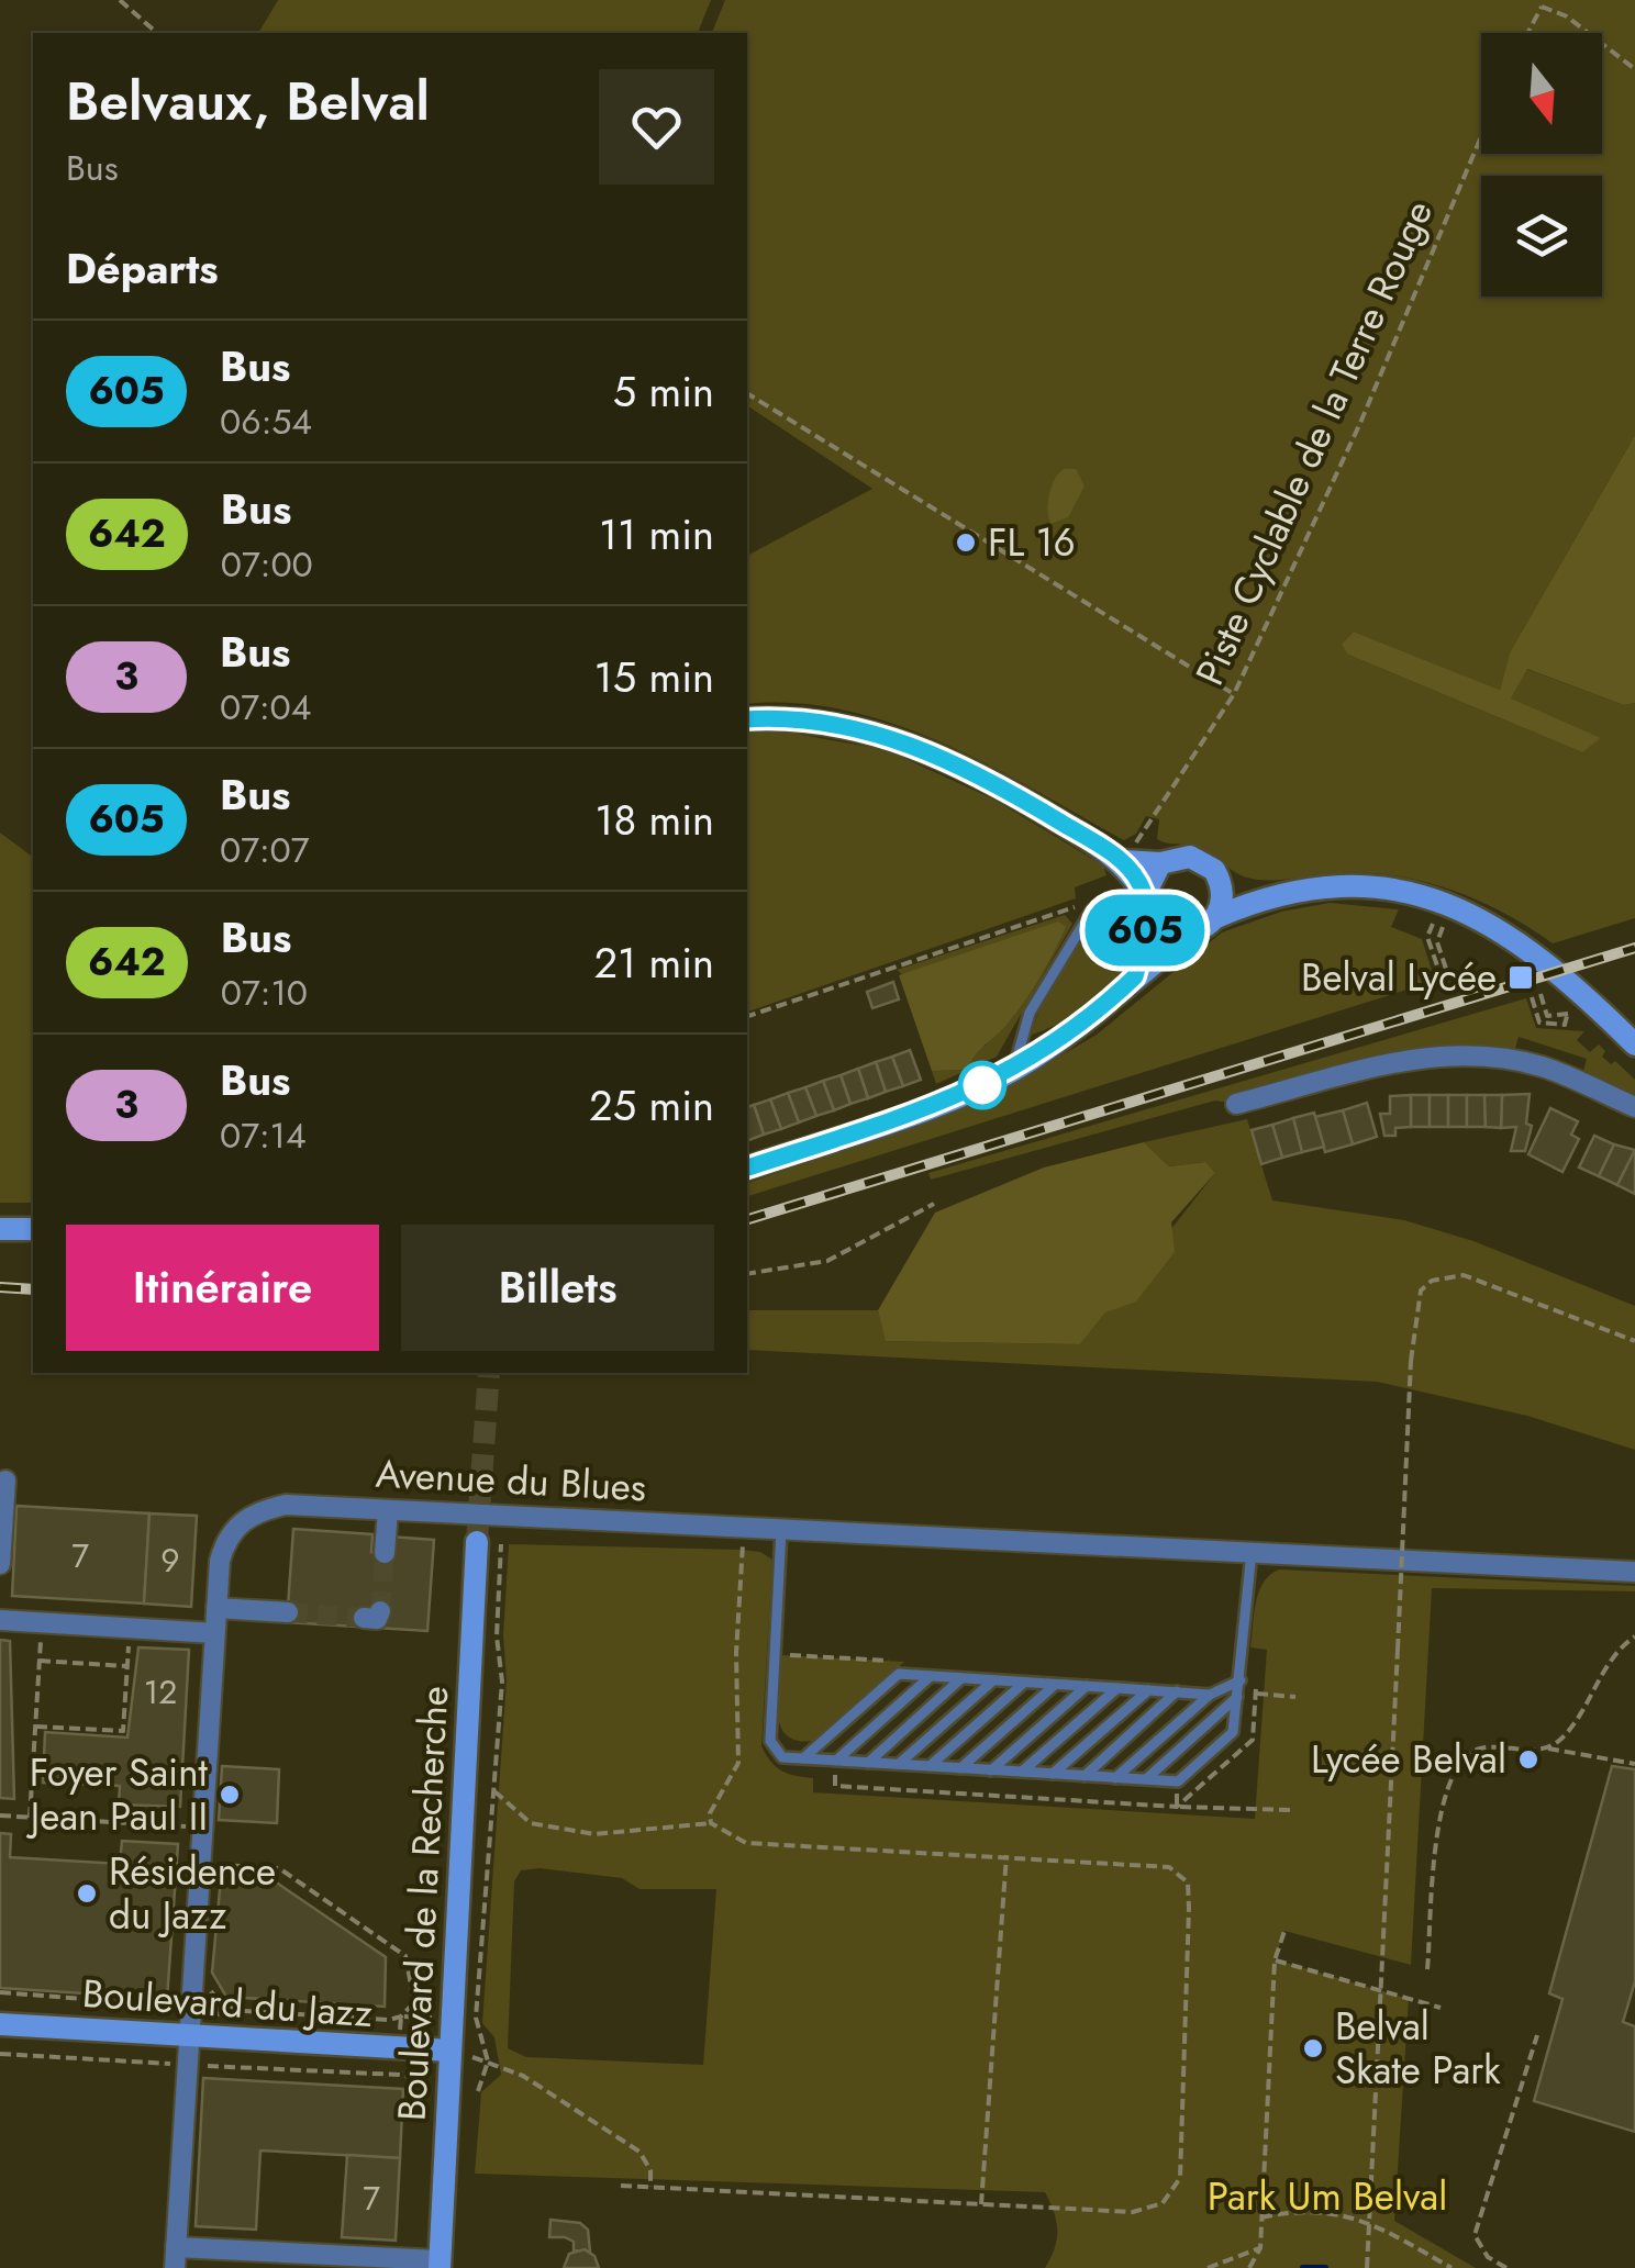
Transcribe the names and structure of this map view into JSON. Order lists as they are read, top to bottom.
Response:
{
  "streets": {
    "main road": ["Boulevard de la Recherche", "Boulevard du Jazz"],
    "street": ["Avenue du Blues"],
    "path": ["Piste Cyclable de la Terre Rouge"]
  },
  "crossings": [
    ["Avenue du Blues", "Boulevard du Jazz"],
    ["Boulevard de la Recherche", "Boulevard du Jazz"]
  ],
  "parks": ["Park Um Belval"],
  "places": {
    "other": [
      "FL 16",
      "Lycée Belval",
      "Foyer Saint Jean Paul II",
      "Résidence du Jazz",
      "Belval Skate Park"
    ],
    "transit": ["Belval Lycée"]
  },
  "lines": ["bus line 605"],
  "house_numbers": [
    "7",
    "9",
    "12",
    "7"
  ],
  "north": "bottom",
  "page": {
    "on_map": "605",
    "heading": [
      ["Belvaux, Belval", "Bus"],
      "Départs"
    ],
    "list": [
      {
        "mark": "605",
        "name": "Bus",
        "note": "06:54",
        "value": "5 min"
      },
      {
        "mark": "642",
        "name": "Bus",
        "note": "07:00",
        "value": "11 min"
      },
      {
        "mark": "3",
        "name": "Bus",
        "note": "07:04",
        "value": "15 min"
      },
      {
        "mark": "605",
        "name": "Bus",
        "note": "07:07",
        "value": "18 min"
      },
      {
        "mark": "642",
        "name": "Bus",
        "note": "07:10",
        "value": "21 min"
      },
      {
        "mark": "3",
        "name": "Bus",
        "note": "07:14",
        "value": "25 min"
      }
    ],
    "buttons": ["Itinéraire", "Billets"]
  }
}
